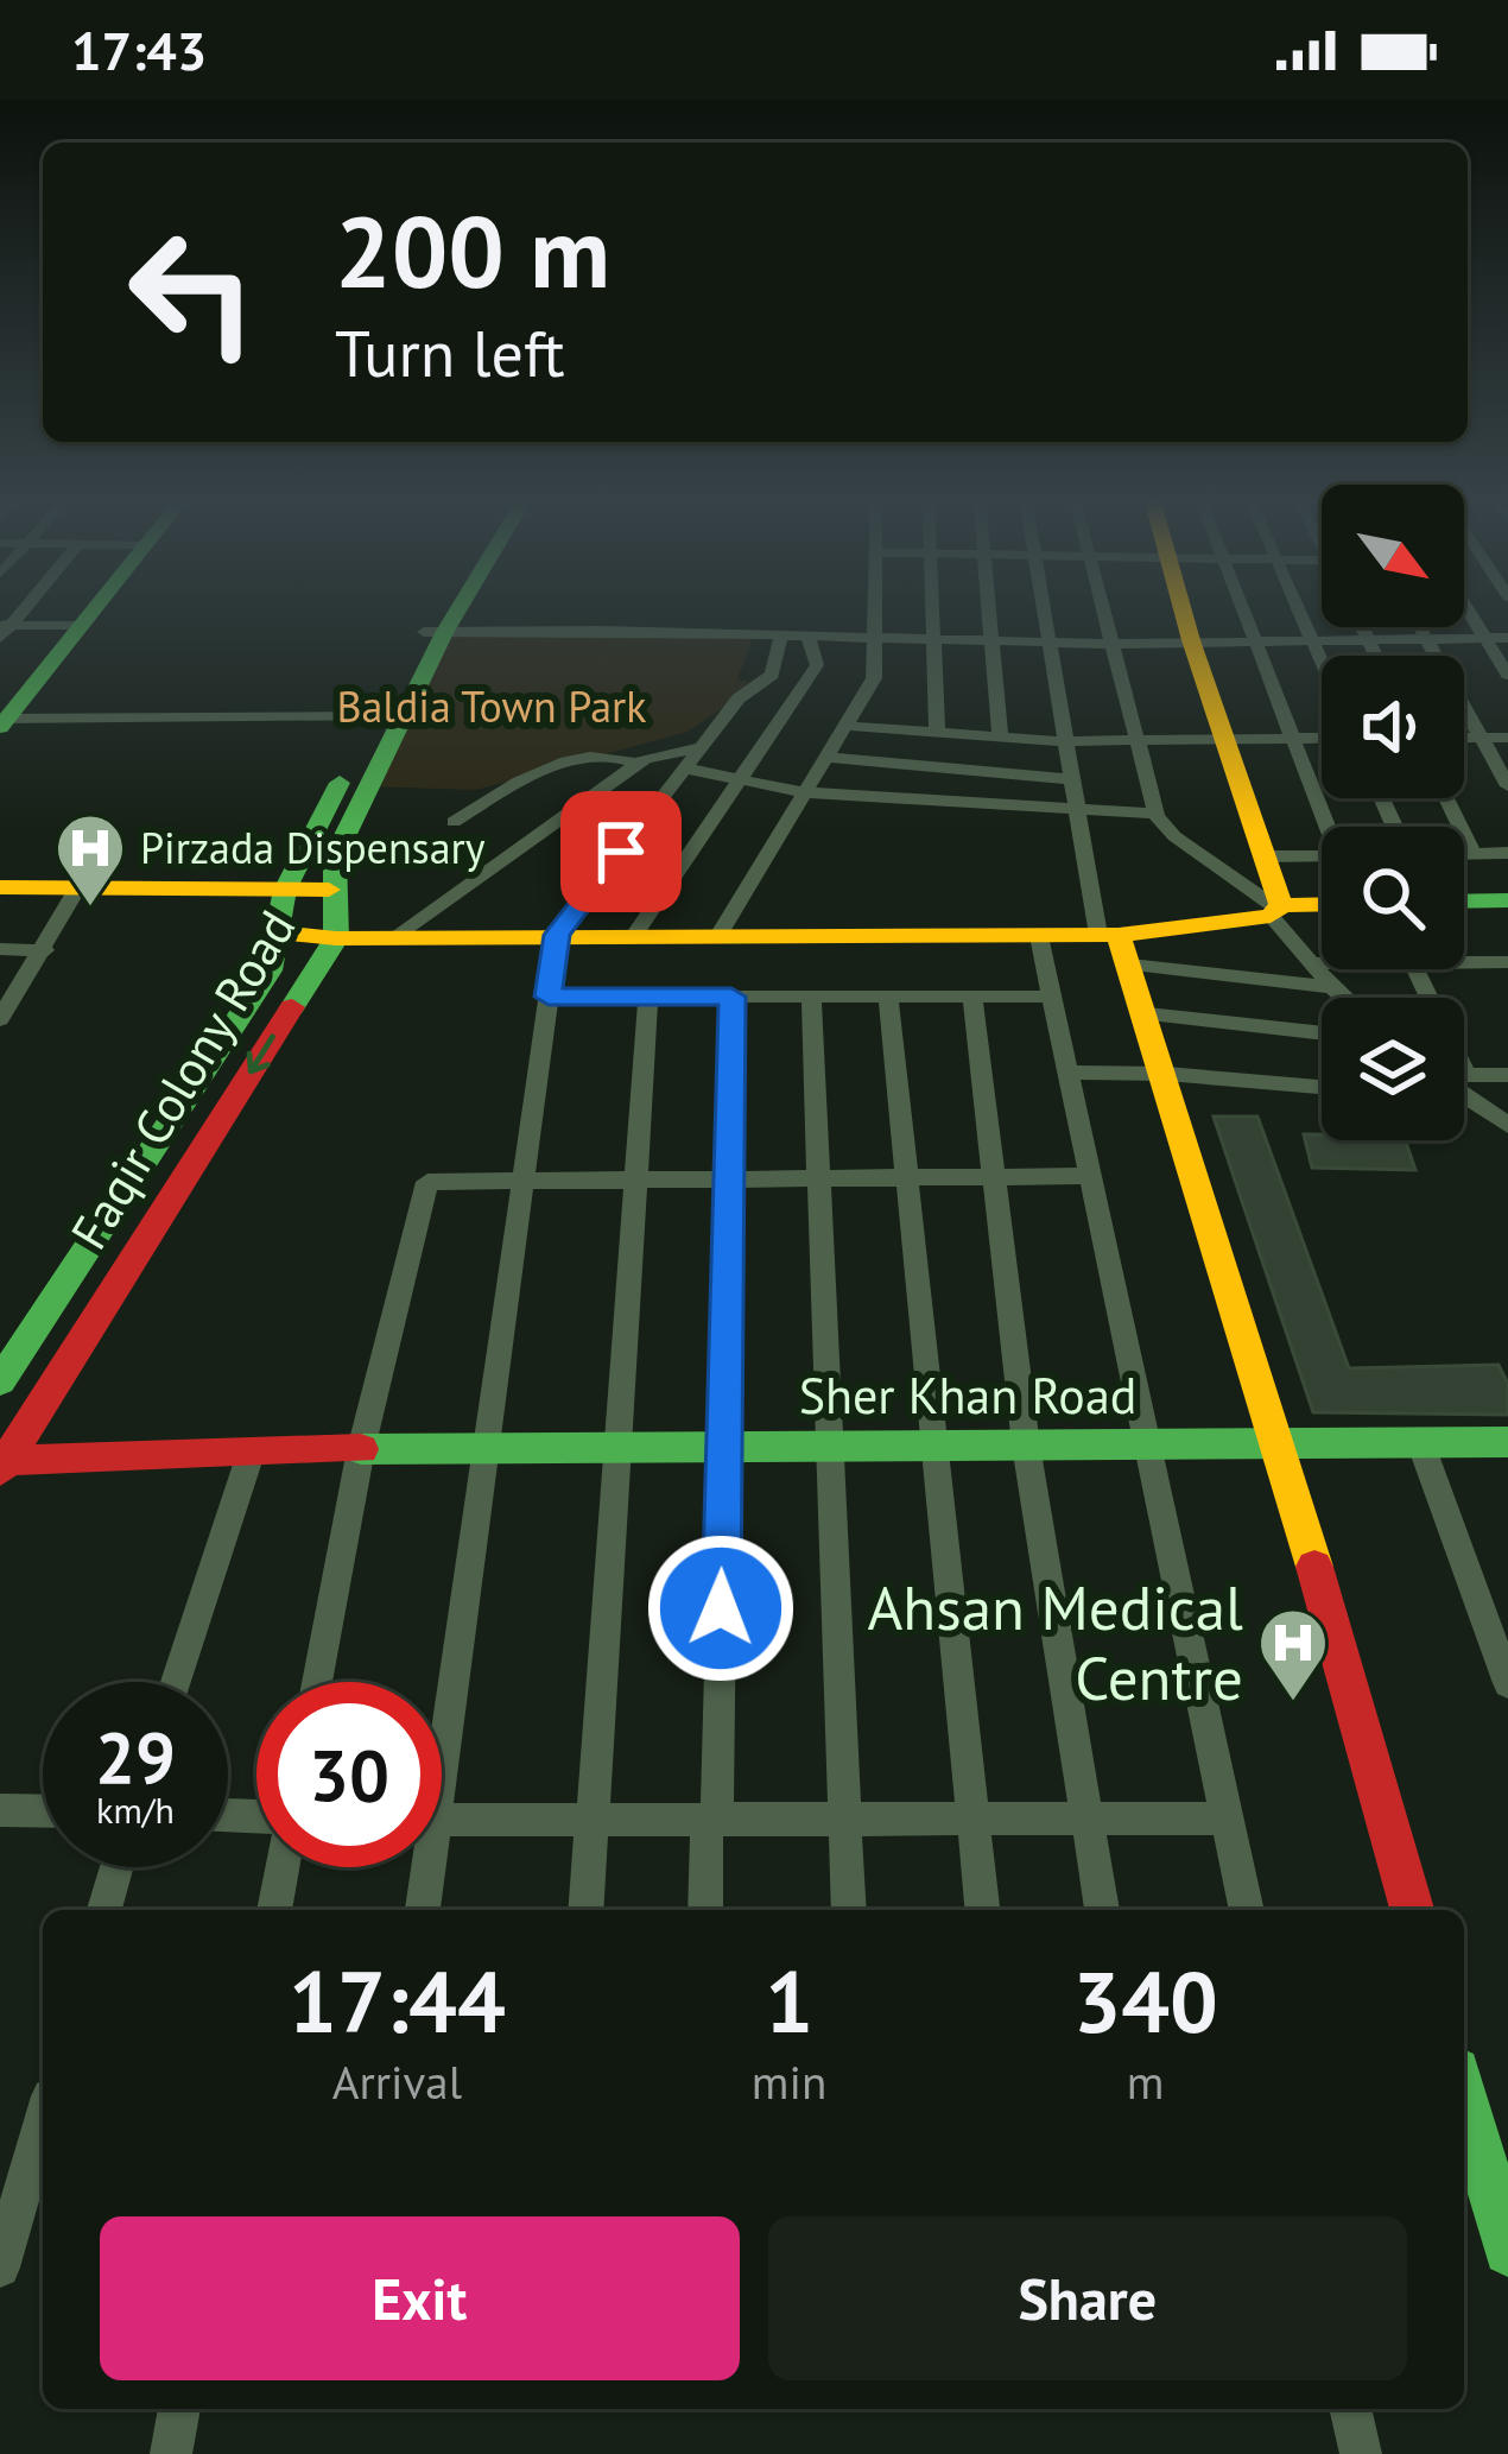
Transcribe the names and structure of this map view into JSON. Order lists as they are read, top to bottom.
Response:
{
  "streets": {
    "street": ["Faqir Colony Road", "Sher Khan Road"]
  },
  "crossings": [
    ["Faqir Colony Road", "Sher Khan Road"]
  ],
  "parks": ["Baldia Town Park"],
  "places": {
    "hospital": ["Pirzada Dispensary", "Ahsan Medical Centre"]
  },
  "north": "bottom right",
  "page": {
    "status": "17:43",
    "turn": ["200 m", "Turn left"],
    "speed": "29 km/h",
    "limit": "30",
    "eta": [
      "17:44",
      "Arrival",
      "1",
      "min",
      "340",
      "m"
    ],
    "buttons": ["Exit", "Share"]
  }
}
